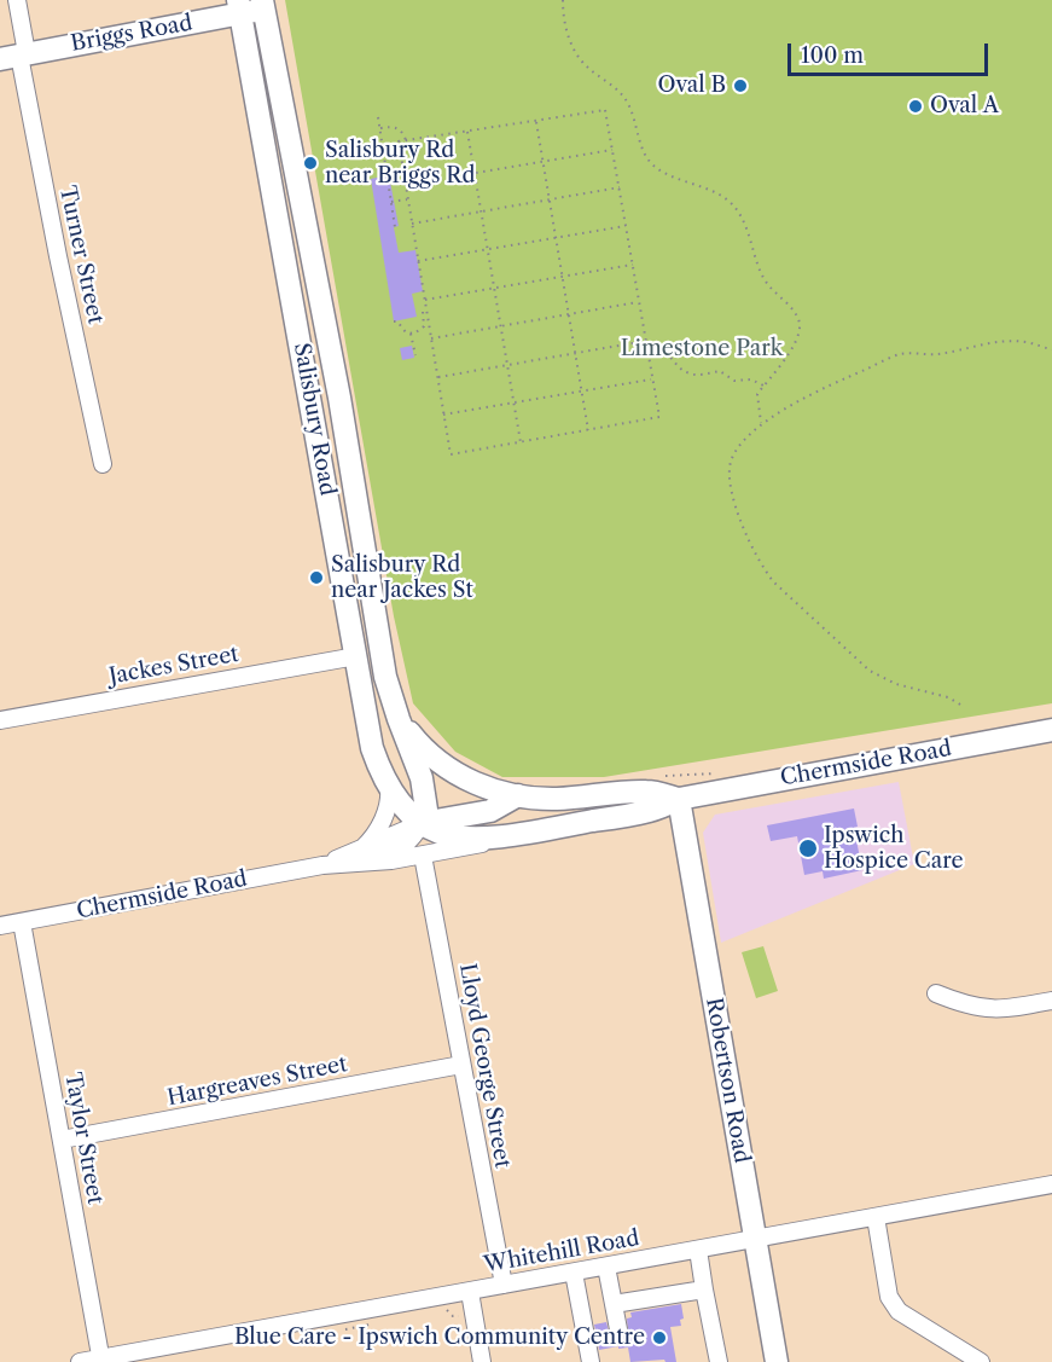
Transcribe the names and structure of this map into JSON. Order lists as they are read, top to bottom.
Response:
{
  "streets": {
    "main road": [
      "Briggs Road",
      "Salisbury Road",
      "Chermside Road",
      "Robertson Road"
    ],
    "street": [
      "Turner Street",
      "Jackes Street",
      "Lloyd George Street",
      "Hargreaves Street",
      "Taylor Street",
      "Whitehill Road"
    ]
  },
  "crossings": [
    ["Briggs Road", "Turner Street"],
    ["Briggs Road", "Salisbury Road"],
    ["Salisbury Road", "Jackes Street"],
    ["Salisbury Road", "Chermside Road"],
    ["Chermside Road", "Lloyd George Street"],
    ["Chermside Road", "Robertson Road"],
    ["Chermside Road", "Taylor Street"],
    ["Lloyd George Street", "Hargreaves Street"],
    ["Lloyd George Street", "Whitehill Road"],
    ["Robertson Road", "Whitehill Road"],
    ["Hargreaves Street", "Taylor Street"],
    ["Taylor Street", "Whitehill Road"]
  ],
  "parks": ["Limestone Park"],
  "places": [
    "Oval B",
    "Oval A",
    "Salisbury Rd near Briggs Rd",
    "Salisbury Rd near Jackes St",
    "Ipswich Hospice Care",
    "Blue Care - Ipswich Community Centre"
  ],
  "scale_bar": "100 m"
}
